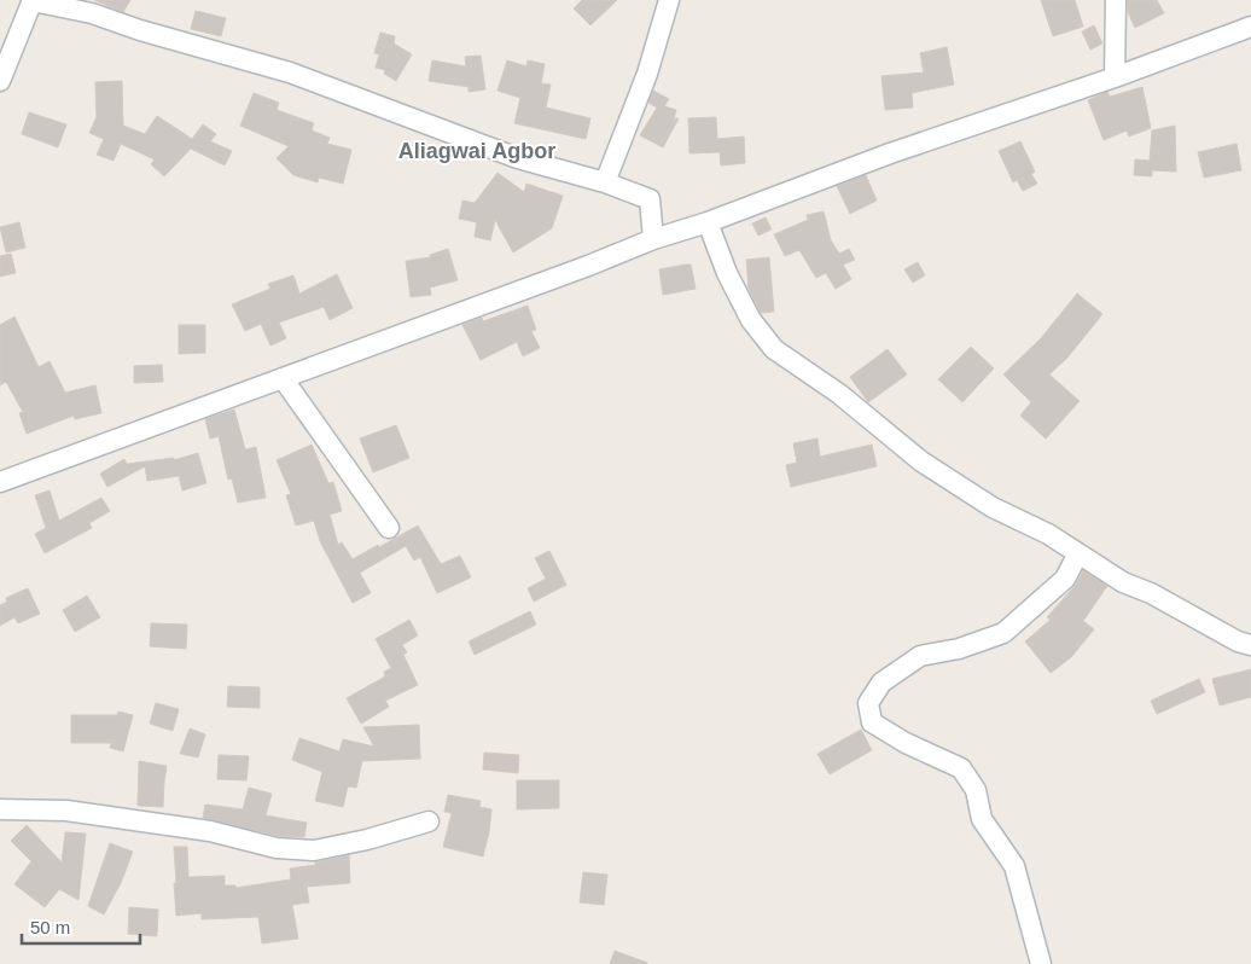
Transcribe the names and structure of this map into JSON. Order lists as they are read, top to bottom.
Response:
{
  "districts": ["Aliagwai Agbor"],
  "scale_bar": "50 m"
}
